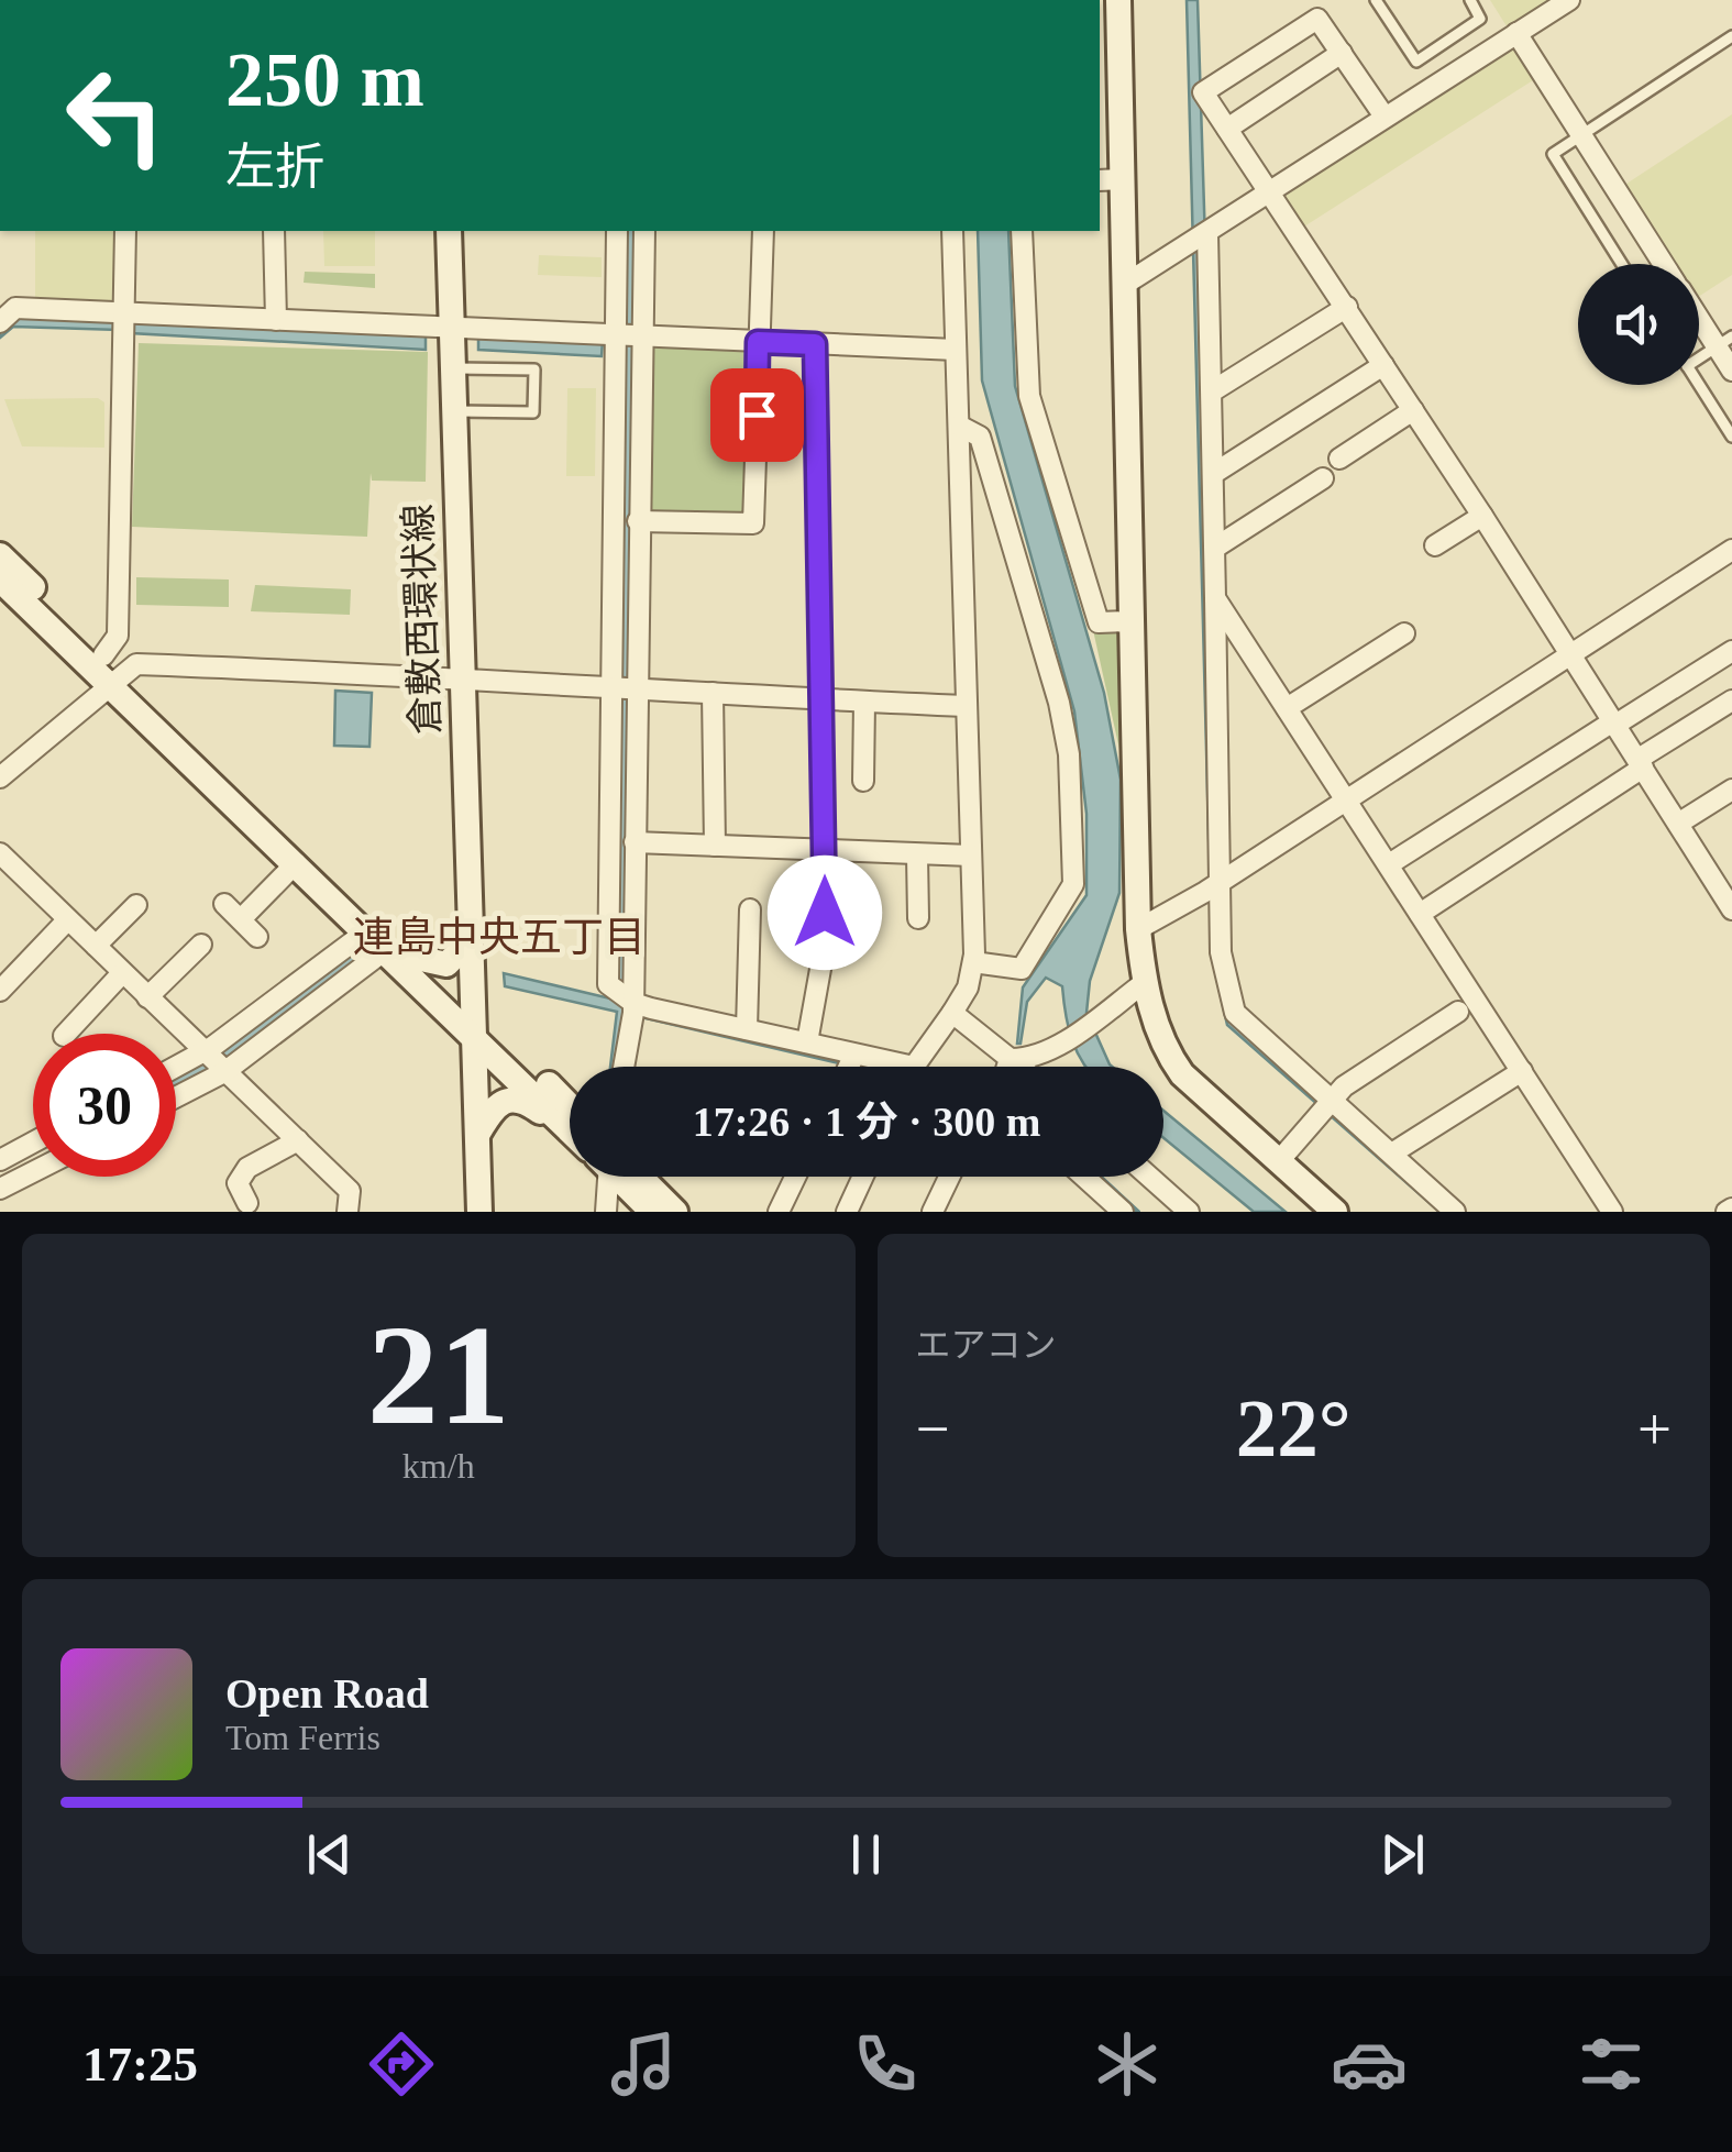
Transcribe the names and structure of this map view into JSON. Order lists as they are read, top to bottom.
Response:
{
  "streets": {
    "street": ["倉敷西環状線"]
  },
  "districts": ["連島中央五丁目"],
  "page": {
    "turn": ["250 m", "左折"],
    "limit": "30",
    "trip": "17:26 · 1 分 · 300 m",
    "tile": [
      ["21", "km/h"],
      "エアコン"
    ],
    "heat": ["−", "22°", "+"],
    "song": ["Open Road", "Tom Ferris"],
    "tabs": "17:25"
  }
}
